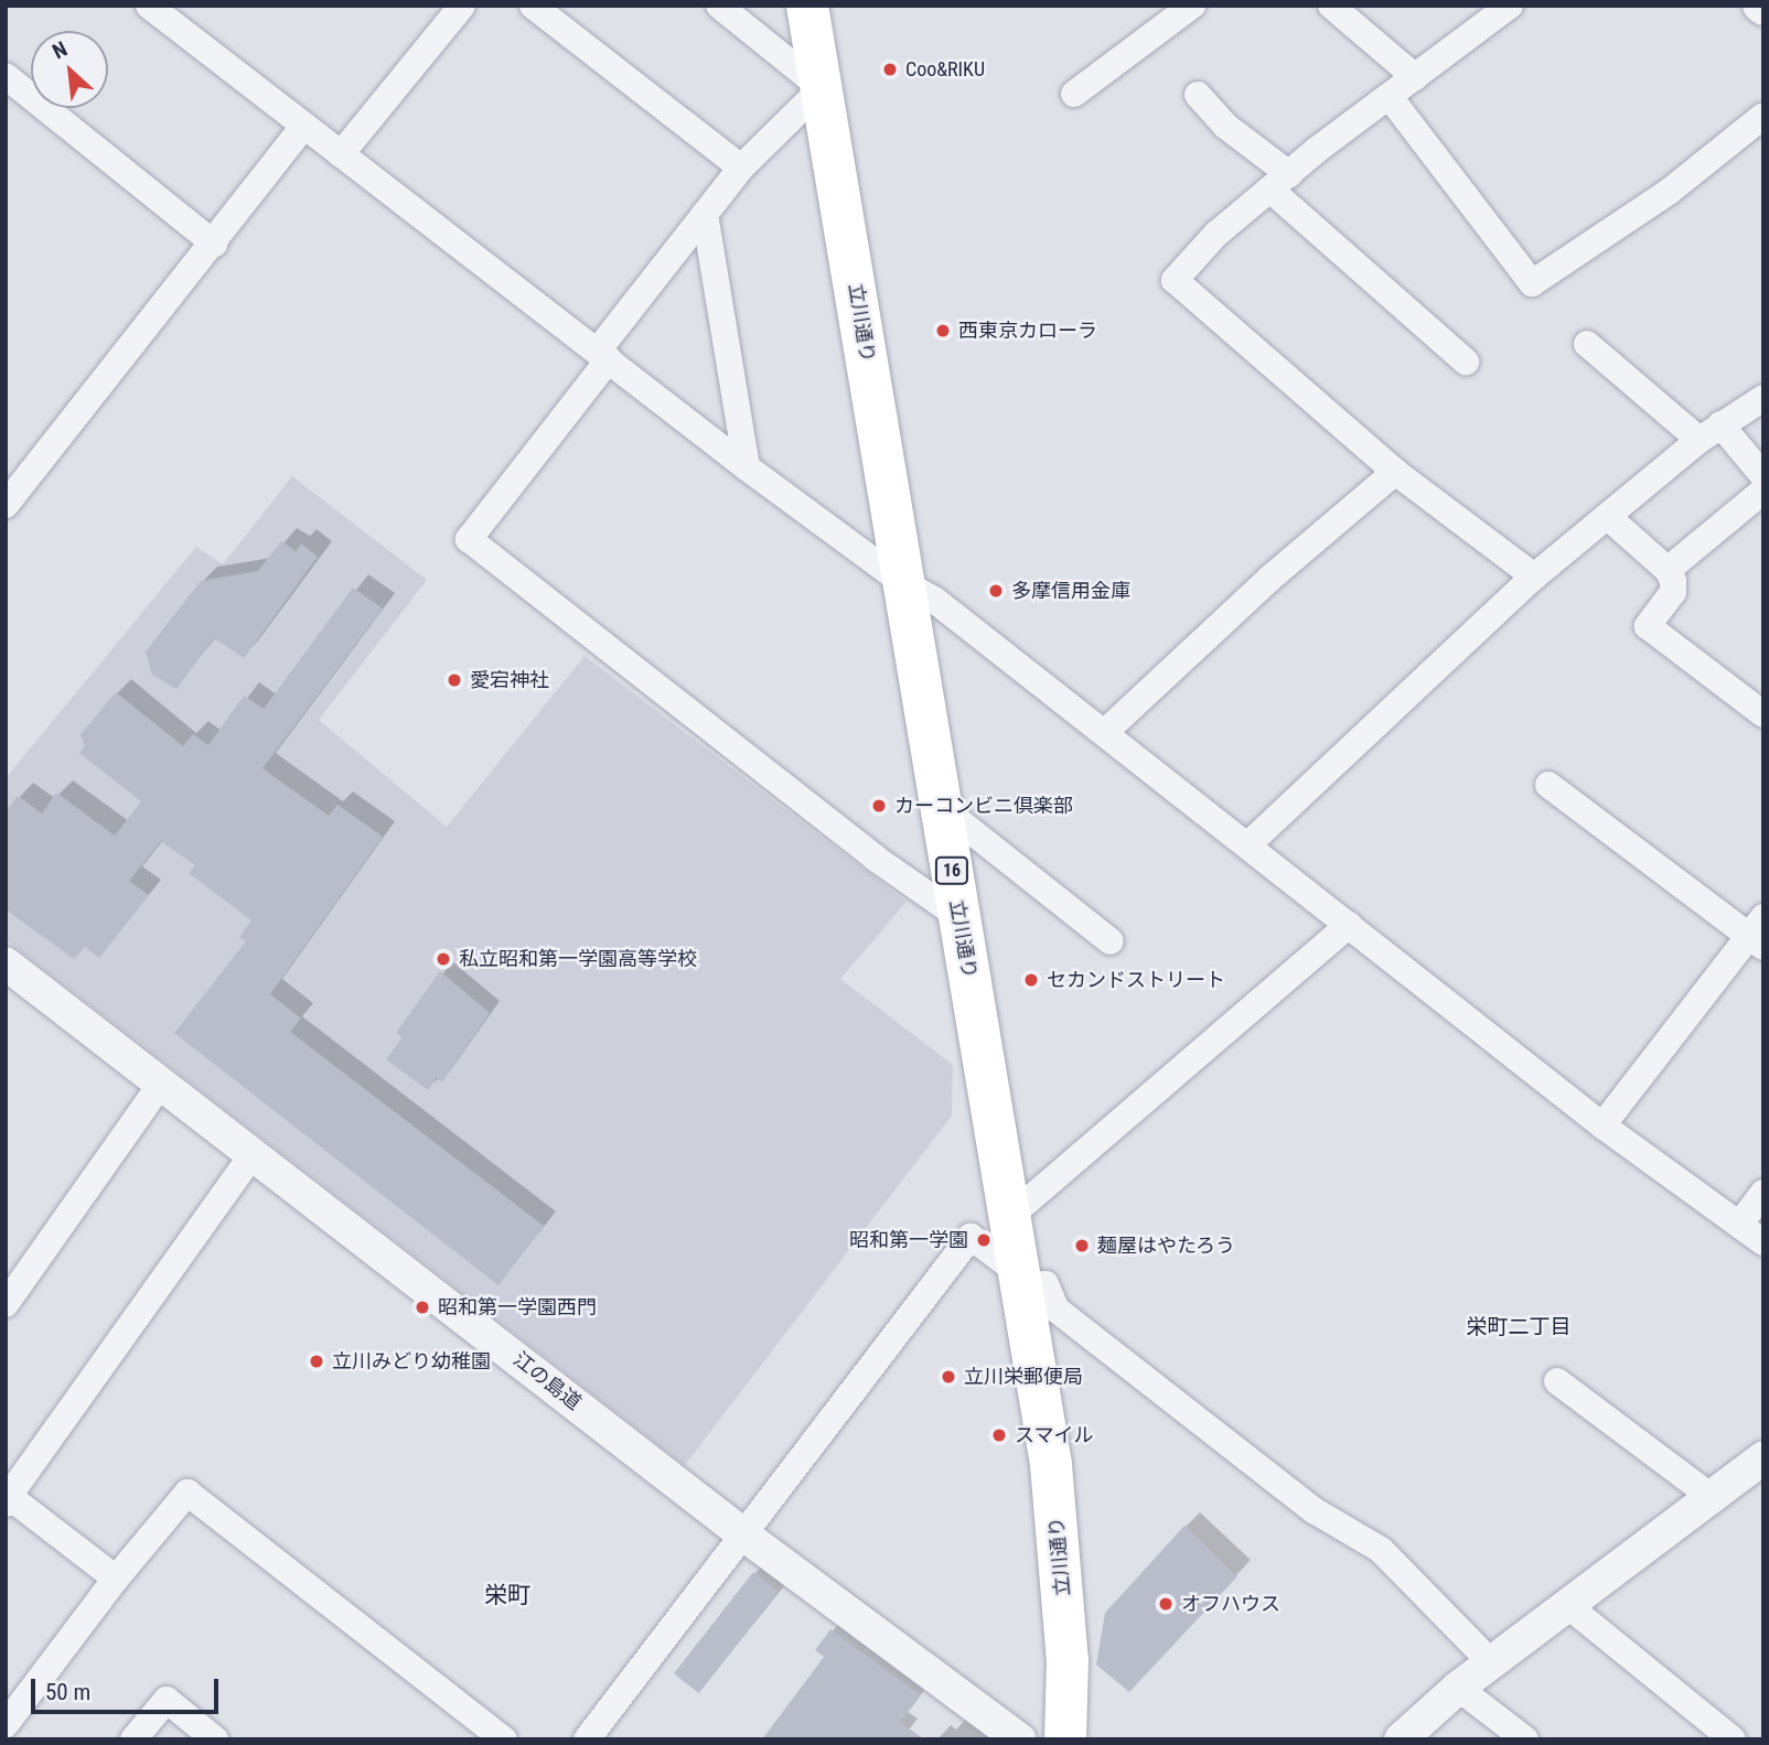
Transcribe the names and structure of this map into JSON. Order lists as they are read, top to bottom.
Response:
{
  "streets": {
    "main road": ["立川通り", "16"],
    "street": ["江の島道"]
  },
  "districts": ["栄町二丁目", "栄町"],
  "places": [
    "Coo&RIKU",
    "西東京カローラ",
    "多摩信用金庫",
    "愛宕神社",
    "カーコンビニ倶楽部",
    "私立昭和第一学園高等学校",
    "セカンドストリート",
    "昭和第一学園",
    "麺屋はやたろう",
    "昭和第一学園西門",
    "立川みどり幼稚園",
    "立川栄郵便局",
    "スマイル",
    "オフハウス"
  ],
  "scale_bar": "50 m",
  "north": "top left"
}
